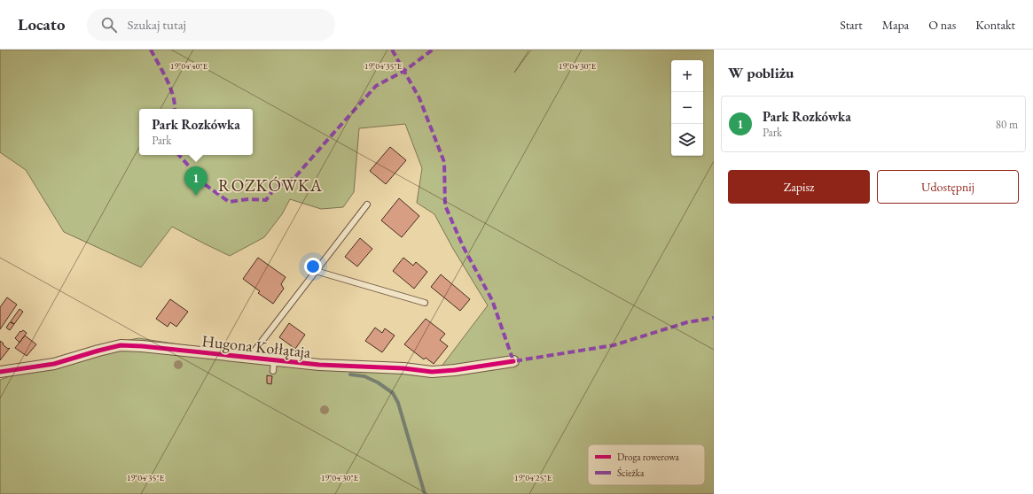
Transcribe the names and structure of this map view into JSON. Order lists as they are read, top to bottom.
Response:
{
  "streets": {
    "street": ["Hugona Kołłątaja"]
  },
  "districts": ["ROZKÓWKA"],
  "legend": ["Droga rowerowa", "Ścieżka"],
  "page": {
    "header": "Locato",
    "search": "Szukaj tutaj",
    "nav": [
      "Start",
      "Mapa",
      "O nas",
      "Kontakt"
    ],
    "heading": "W pobliżu",
    "map_buttons": ["+", "−"],
    "list": [
      {
        "mark": "1",
        "name": "Park Rozkówka",
        "note": "Park",
        "value": "80 m"
      }
    ],
    "popup": ["Park Rozkówka", "Park"],
    "buttons": ["Zapisz", "Udostępnij"],
    "pins": "1"
  },
  "coordinates": [
    "19°04'40\"E",
    "19°04'35\"E",
    "19°04'30\"E",
    "19°04'25\"E"
  ]
}
